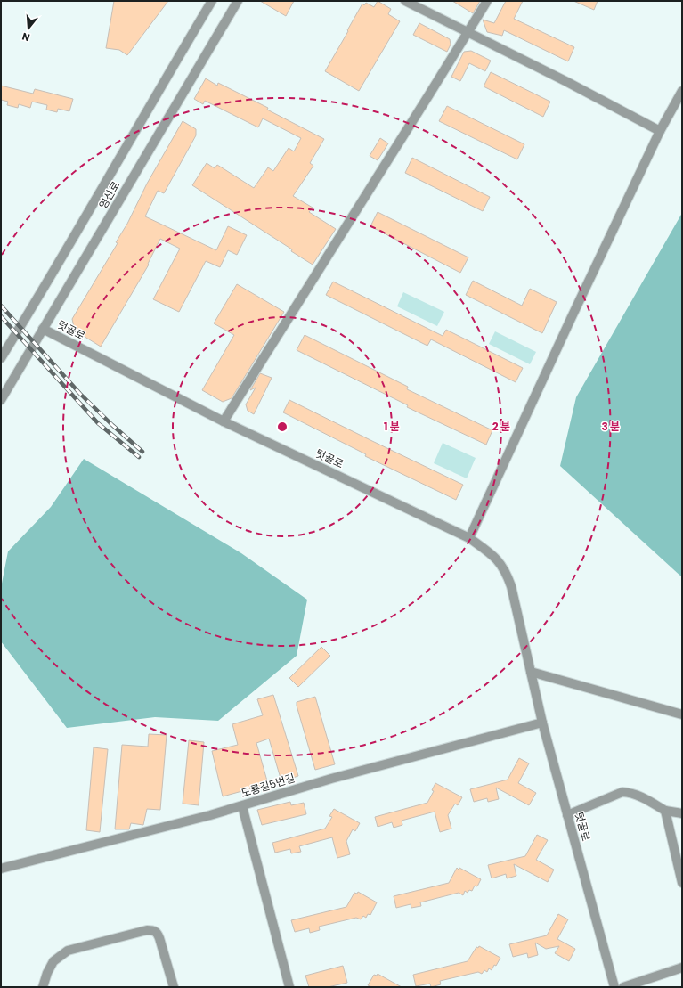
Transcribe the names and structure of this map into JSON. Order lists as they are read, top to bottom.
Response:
{
  "streets": {
    "street": ["영산로", "텃골로", "도룡길5번길"]
  },
  "crossings": [
    ["영산로", "텃골로"],
    ["텃골로", "도룡길5번길"]
  ],
  "north": "bottom",
  "rings": ["1 분", "2 분", "3 분"]
}
